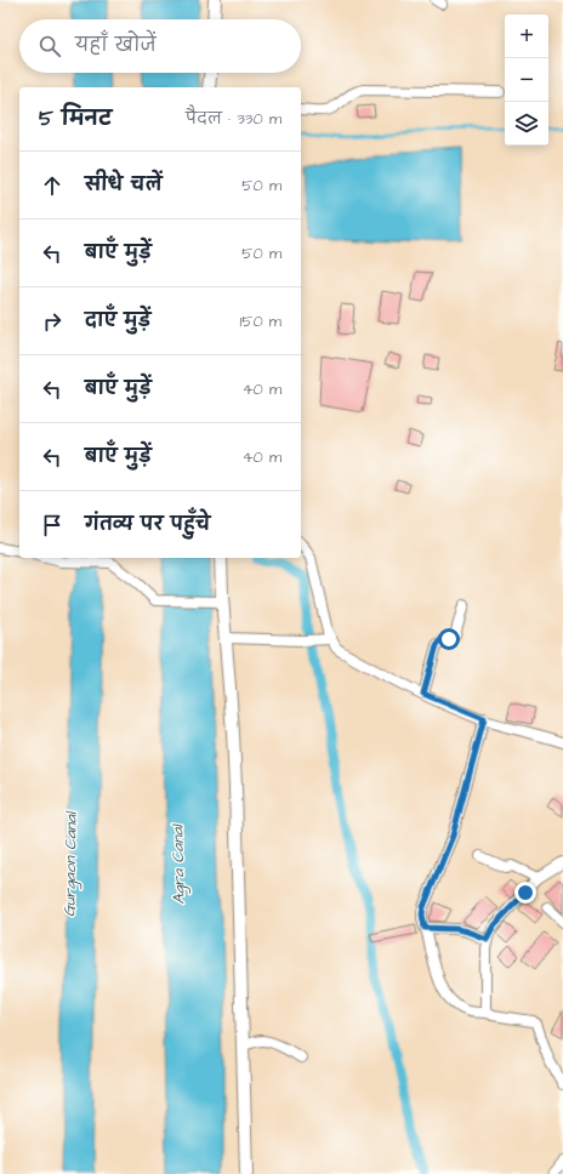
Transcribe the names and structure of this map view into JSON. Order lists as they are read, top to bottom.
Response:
{
  "water": ["Gurgaon Canal", "Agra Canal"],
  "page": {
    "map_buttons": ["+", "−"],
    "search": "यहाँ खोजें",
    "heading": ["5 मिनट", "पैदल · 330 m"],
    "list": [
      ["सीधे चलें", "50 m"],
      ["बाएँ मुड़ें", "50 m"],
      ["दाएँ मुड़ें", "150 m"],
      ["बाएँ मुड़ें", "40 m"],
      ["बाएँ मुड़ें", "40 m"],
      "गंतव्य पर पहुँचे"
    ]
  }
}
